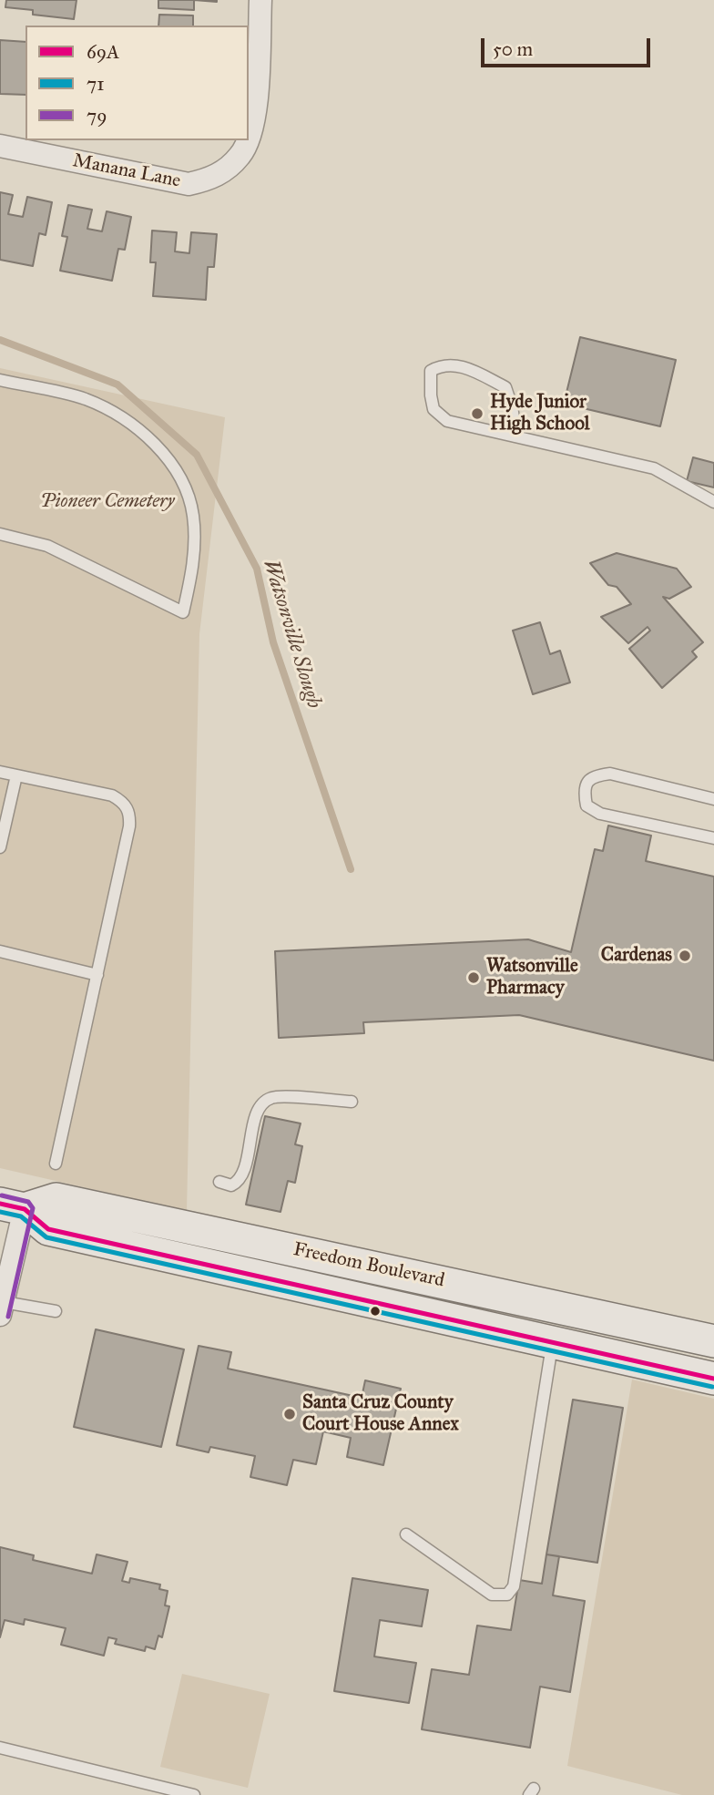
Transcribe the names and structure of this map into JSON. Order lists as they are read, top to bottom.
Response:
{
  "streets": {
    "main road": ["Freedom Boulevard"],
    "street": ["Manana Lane"]
  },
  "water": ["Watsonville Slough"],
  "parks": ["Pioneer Cemetery"],
  "places": [
    "Hyde Junior High School",
    "Cardenas",
    "Watsonville Pharmacy",
    "Santa Cruz County Court House Annex"
  ],
  "lines": ["transit line 79", "transit line 69A", "transit line 71"],
  "legend": ["69A", "71", "79"],
  "scale_bar": "50 m"
}
